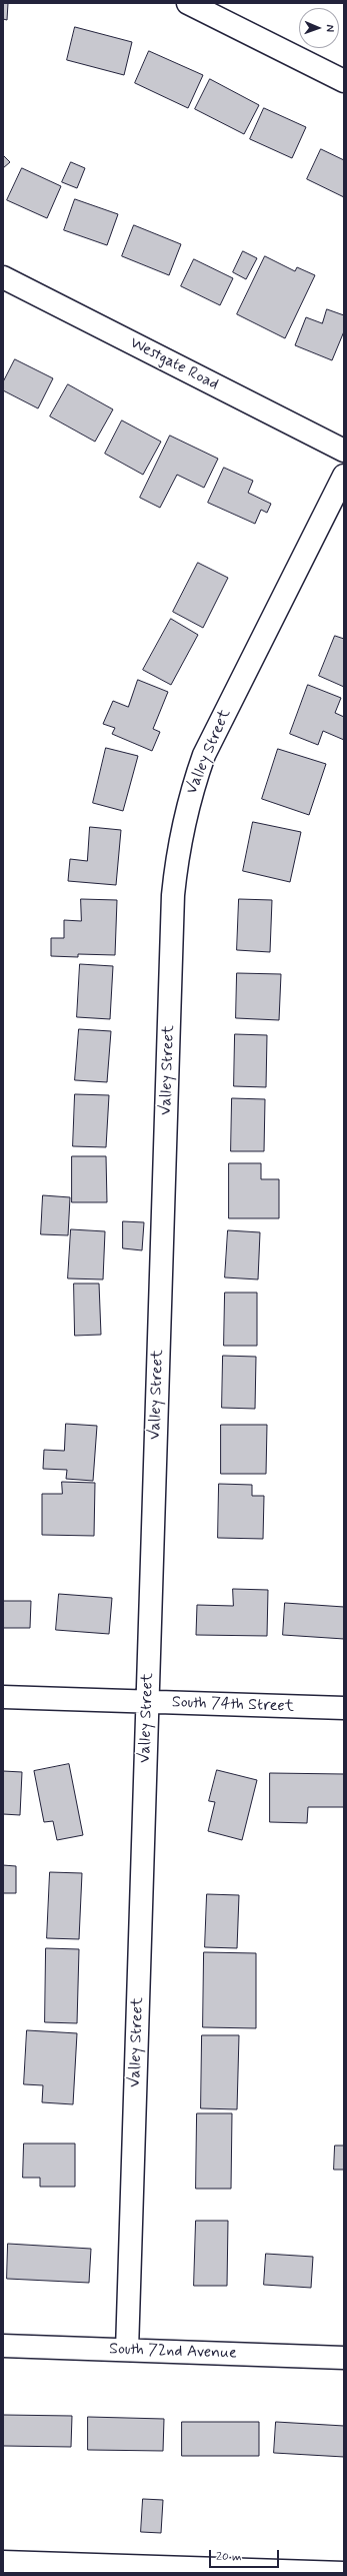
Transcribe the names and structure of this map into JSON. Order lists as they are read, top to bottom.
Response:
{
  "streets": {
    "street": [
      "Westgate Road",
      "Valley Street",
      "South 74th Street",
      "South 72nd Avenue"
    ]
  },
  "crossings": [
    ["Valley Street", "South 74th Street"],
    ["Valley Street", "South 72nd Avenue"]
  ],
  "scale_bar": "20 m",
  "north": "right"
}
